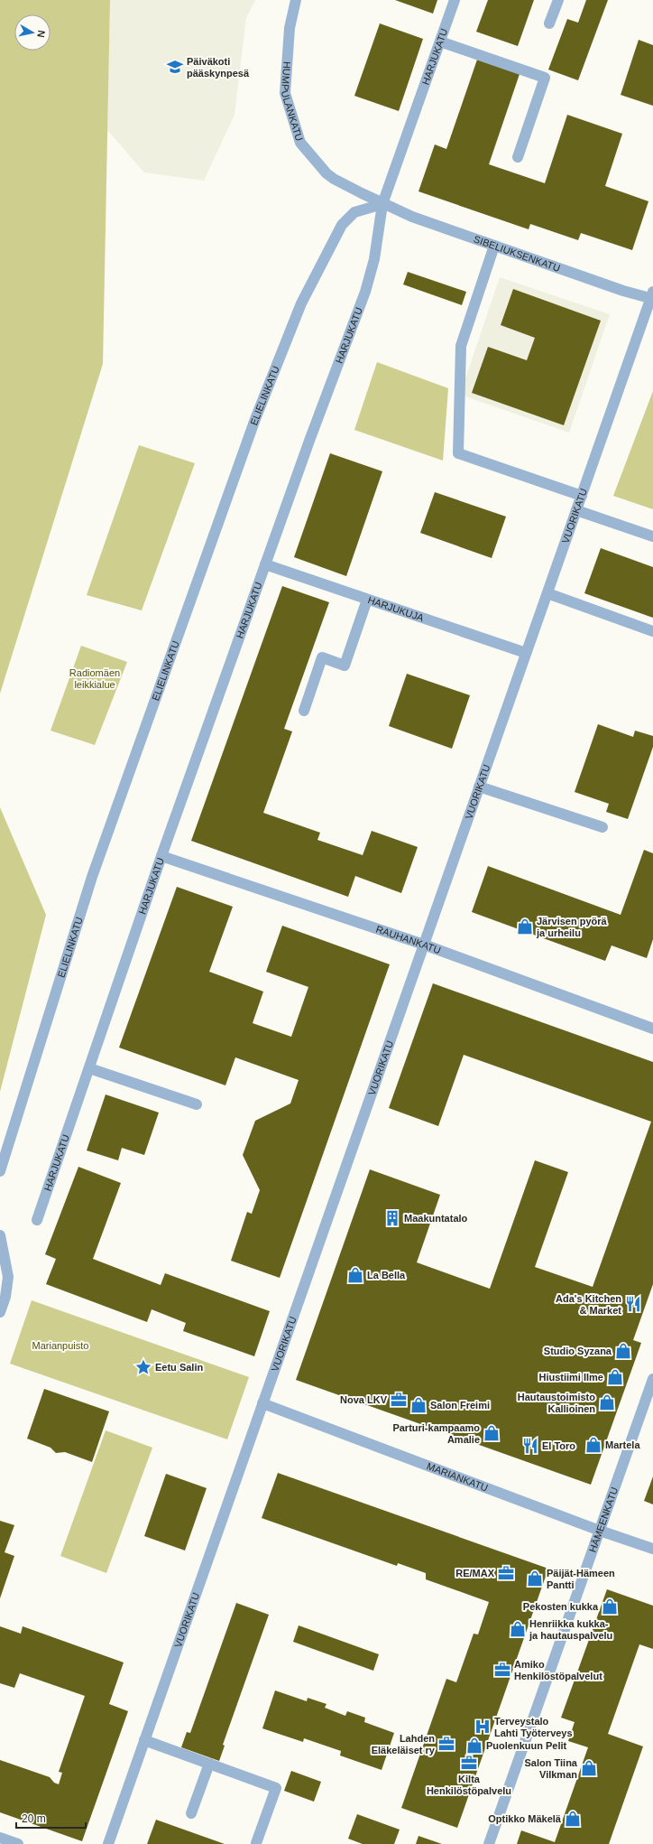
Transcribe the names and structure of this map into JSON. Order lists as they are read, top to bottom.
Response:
{
  "streets": {
    "street": [
      "HARJUKATU",
      "HUMPULANKATU",
      "SIBELIUKSENKATU",
      "ELIELINKATU",
      "VUORIKATU",
      "HARJUKUJA",
      "RAUHANKATU",
      "MARIANKATU",
      "HÄMEENKATU"
    ]
  },
  "crossings": [
    ["HARJUKATU", "HUMPULANKATU"],
    ["HARJUKATU", "SIBELIUKSENKATU"],
    ["HARJUKATU", "ELIELINKATU"],
    ["HARJUKATU", "HARJUKUJA"],
    ["HARJUKATU", "RAUHANKATU"],
    ["HUMPULANKATU", "SIBELIUKSENKATU"],
    ["HUMPULANKATU", "ELIELINKATU"],
    ["SIBELIUKSENKATU", "ELIELINKATU"],
    ["SIBELIUKSENKATU", "VUORIKATU"],
    ["VUORIKATU", "HARJUKUJA"],
    ["VUORIKATU", "RAUHANKATU"],
    ["VUORIKATU", "MARIANKATU"],
    ["MARIANKATU", "HÄMEENKATU"]
  ],
  "parks": ["Radiomäen leikkialue", "Marianpuisto"],
  "places": {
    "school or university": ["Päiväkoti pääskynpesä"],
    "shop": [
      "Järvisen pyörä ja urheilu",
      "La Bella",
      "Studio Syzana",
      "Hiustiimi Ilme",
      "Hautaustoimisto Kallioinen",
      "Salon Freimi",
      "Parturi-kampaamo Amalie",
      "Martela",
      "Päijät-Hämeen Pantti",
      "Pekosten kukka",
      "Henriikka kukka- ja hautauspalvelu",
      "Puolenkuun Pelit",
      "Salon Tiina Vilkman",
      "Optikko Mäkelä"
    ],
    "building": ["Maakuntatalo"],
    "restaurant": ["Ada's Kitchen & Market", "El Toro"],
    "place": ["Eetu Salin"],
    "office": [
      "Nova LKV",
      "RE/MAX",
      "Amiko Henkilöstöpalvelut",
      "Lahden Eläkeläiset ry",
      "Kilta Henkilöstöpalvelu"
    ],
    "hospital": ["Terveystalo Lahti Työterveys"]
  },
  "scale_bar": "20 m",
  "north": "right"
}
